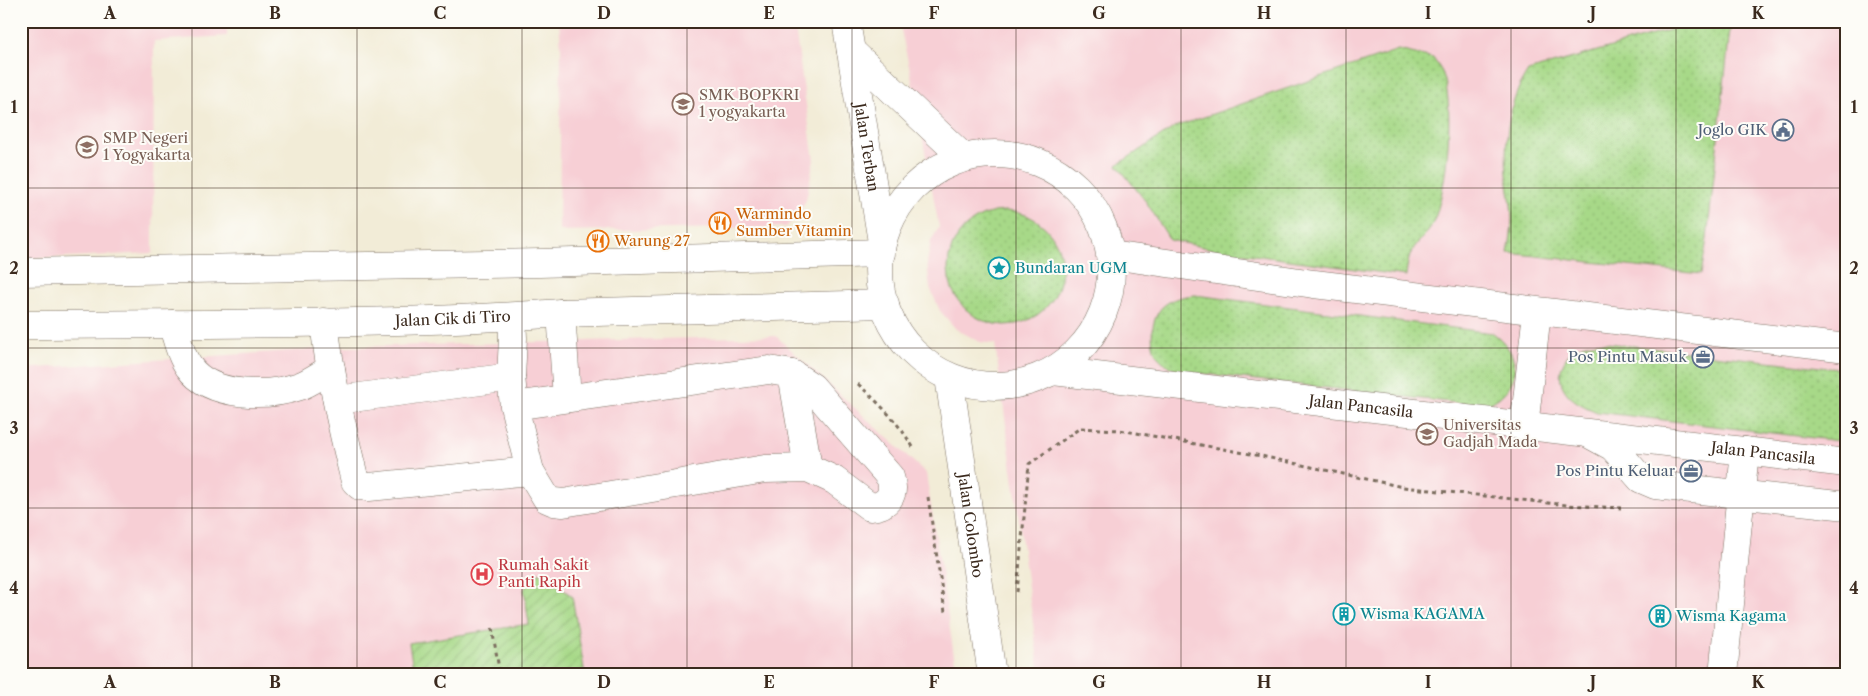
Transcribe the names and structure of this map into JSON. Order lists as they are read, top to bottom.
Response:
{
  "streets": {
    "main road": [
      "Jalan Terban",
      "Jalan Cik di Tiro",
      "Jalan Pancasila",
      "Jalan Colombo"
    ]
  },
  "places": {
    "school or university": ["SMK BOPKRI 1 yogyakarta", "SMP Negeri 1 Yogyakarta", "Universitas Gadjah Mada"],
    "public building": ["Joglo GIK"],
    "restaurant": ["Warmindo Sumber Vitamin", "Warung 27"],
    "place": ["Bundaran UGM"],
    "office": ["Pos Pintu Masuk", "Pos Pintu Keluar"],
    "hospital": ["Rumah Sakit Panti Rapih"],
    "building": ["Wisma KAGAMA", "Wisma Kagama"]
  },
  "grid": {
    "columns": [
      "A",
      "B",
      "C",
      "D",
      "E",
      "F",
      "G",
      "H",
      "I",
      "J",
      "K"
    ],
    "rows": [
      "1",
      "2",
      "3",
      "4"
    ]
  }
}
